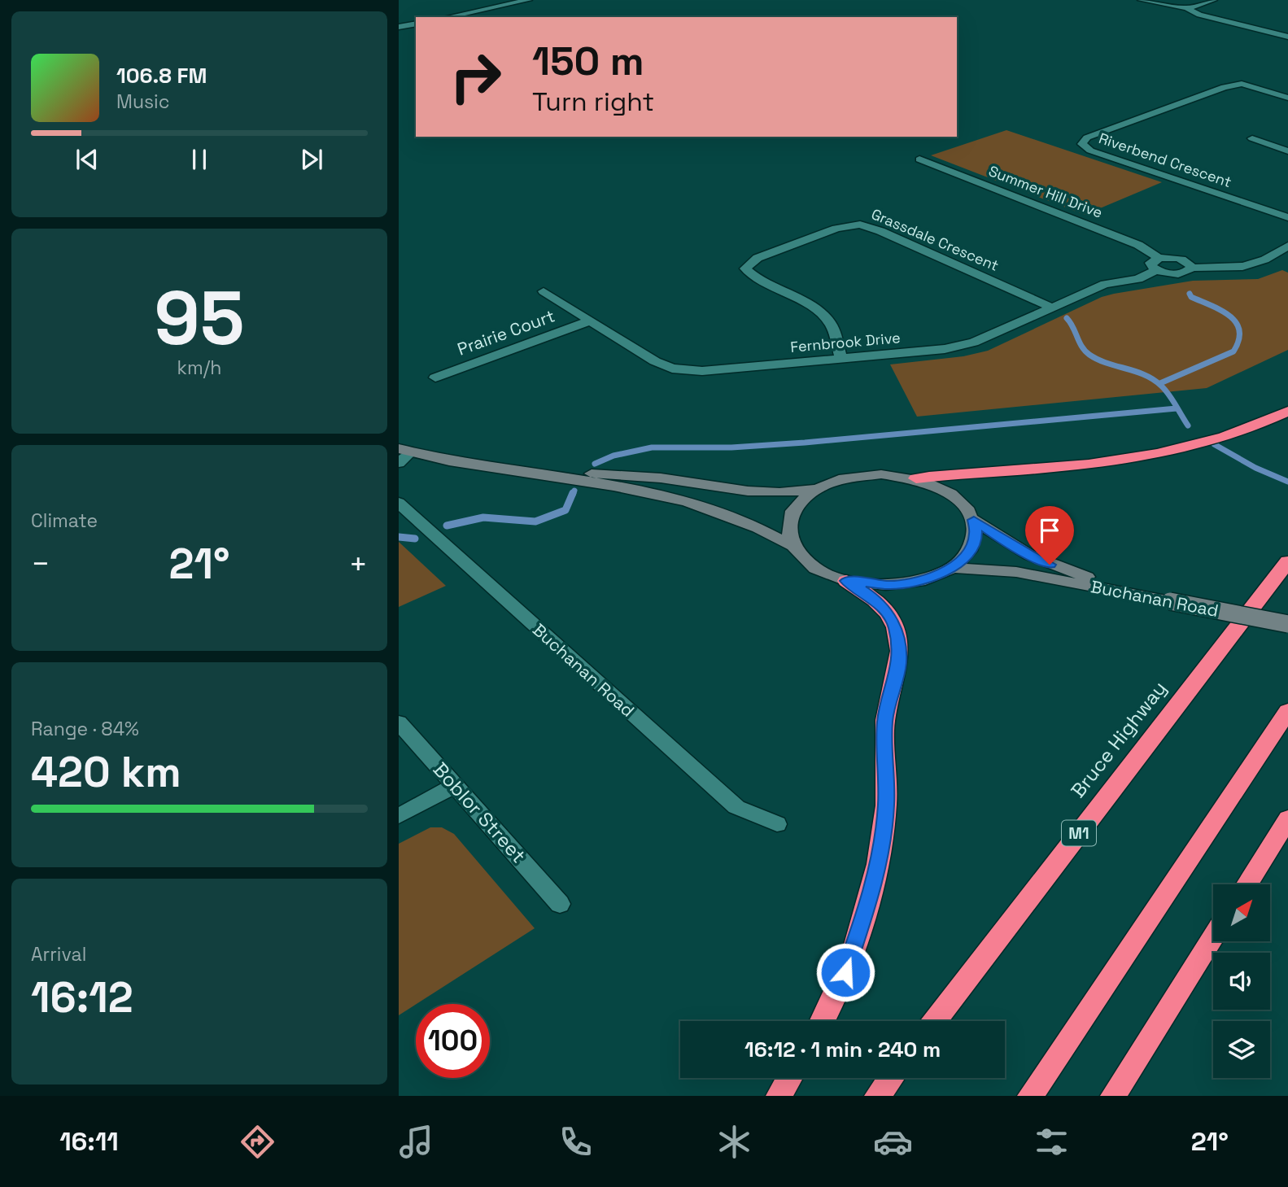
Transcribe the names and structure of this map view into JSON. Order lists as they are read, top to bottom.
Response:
{
  "streets": {
    "highway": ["Bruce Highway", "M1"],
    "main road": ["Buchanan Road"],
    "street": [
      "Riverbend Crescent",
      "Summer Hill Drive",
      "Grassdale Crescent",
      "Prairie Court",
      "Fernbrook Drive",
      "Boblor Street"
    ]
  },
  "crossings": [
    ["Summer Hill Drive", "Fernbrook Drive"],
    ["Grassdale Crescent", "Fernbrook Drive"],
    ["Prairie Court", "Fernbrook Drive"]
  ],
  "north": "top right",
  "page": {
    "turn": ["150 m", "Turn right"],
    "song": ["106.8 FM", "Music"],
    "tile": [
      ["95", "km/h"],
      "Climate",
      ["Range · 84%", "420 km"],
      ["Arrival", "16:12"]
    ],
    "heat": ["−", "21°", "+"],
    "limit": "100",
    "trip": "16:12 · 1 min · 240 m",
    "tabs": ["16:11", "21°"]
  }
}
